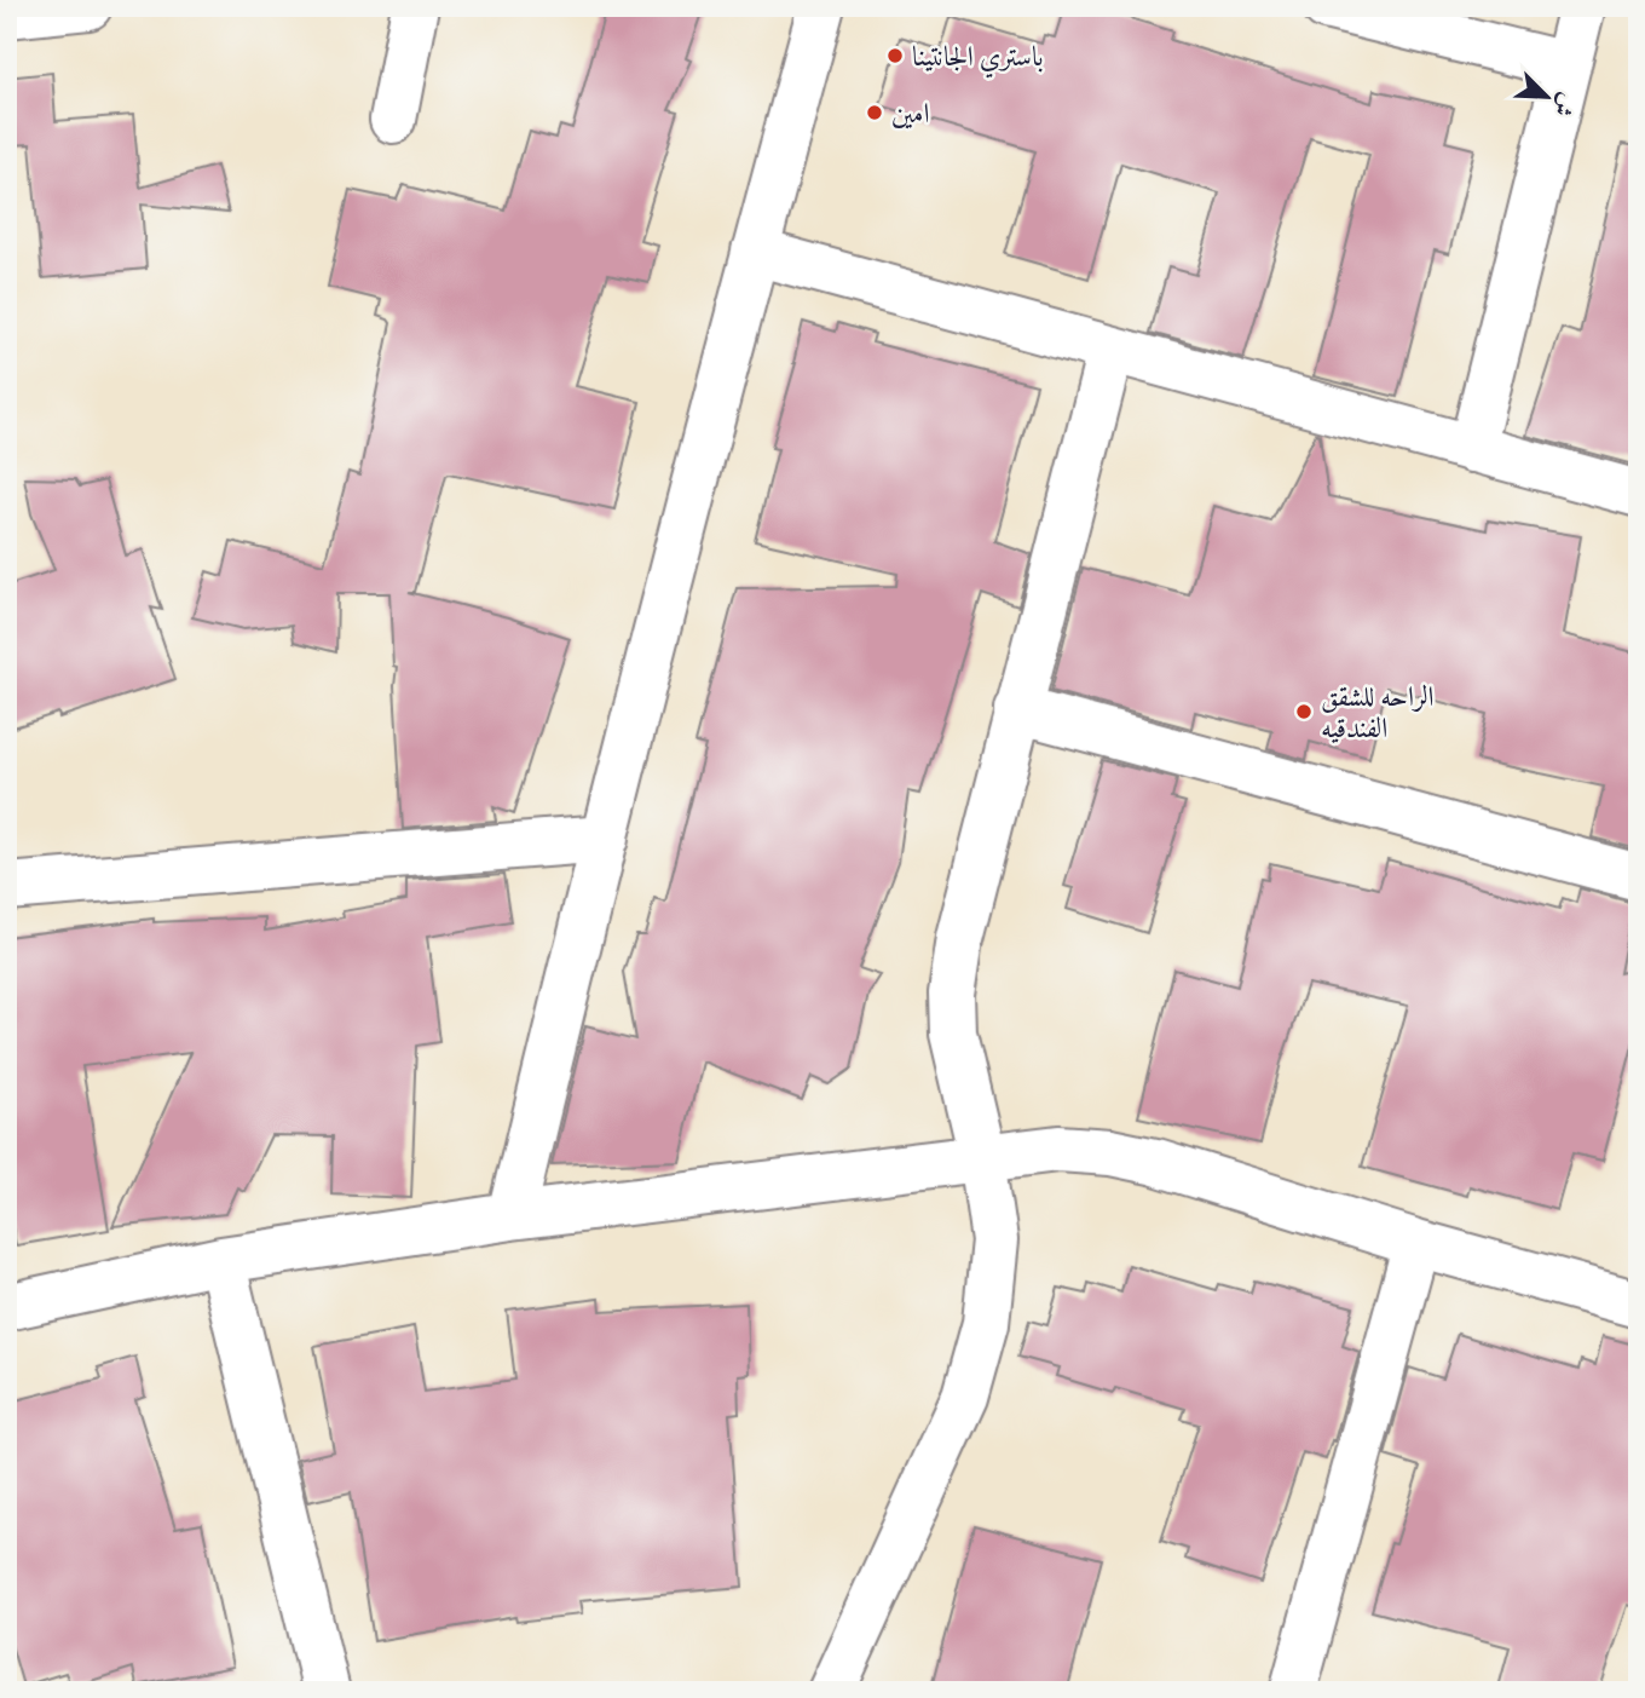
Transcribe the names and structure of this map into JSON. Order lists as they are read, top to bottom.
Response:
{
  "places": ["باستري الجانتينا", "امين", "الراحه للشقق الفندقيه"],
  "north": "bottom right"
}
